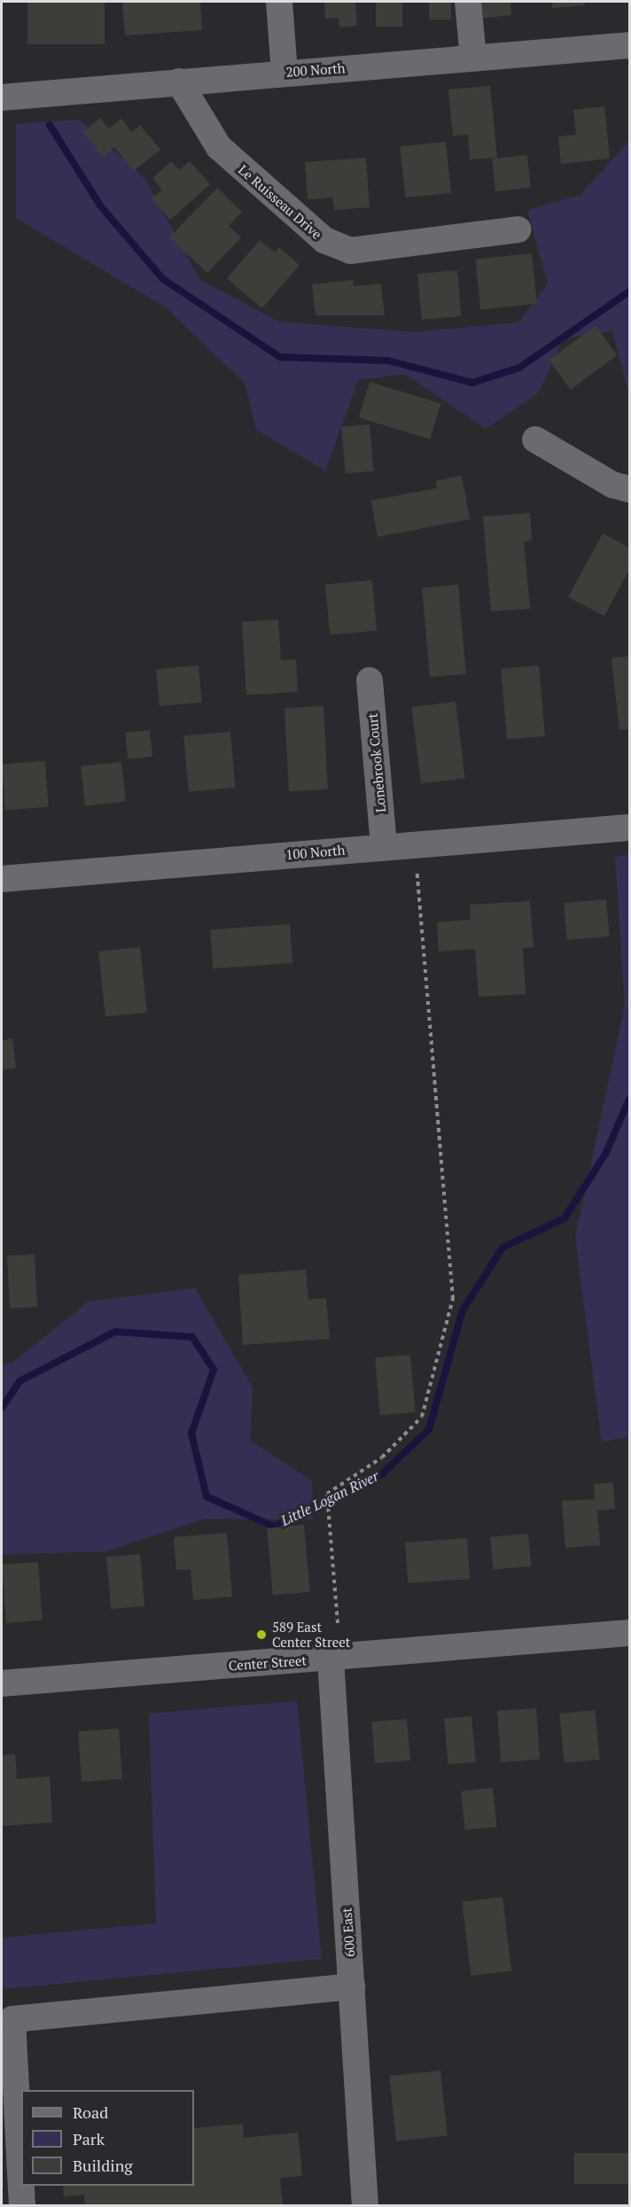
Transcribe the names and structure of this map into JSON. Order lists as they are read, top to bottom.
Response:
{
  "streets": {
    "street": [
      "200 North",
      "Le Ruisseau Drive",
      "Lonebrook Court",
      "100 North",
      "Center Street",
      "600 East"
    ]
  },
  "crossings": [
    ["200 North", "Le Ruisseau Drive"],
    ["Lonebrook Court", "100 North"],
    ["Center Street", "600 East"]
  ],
  "water": ["Little Logan River"],
  "places": ["589 East Center Street"],
  "legend": ["Road", "Park", "Building"]
}
